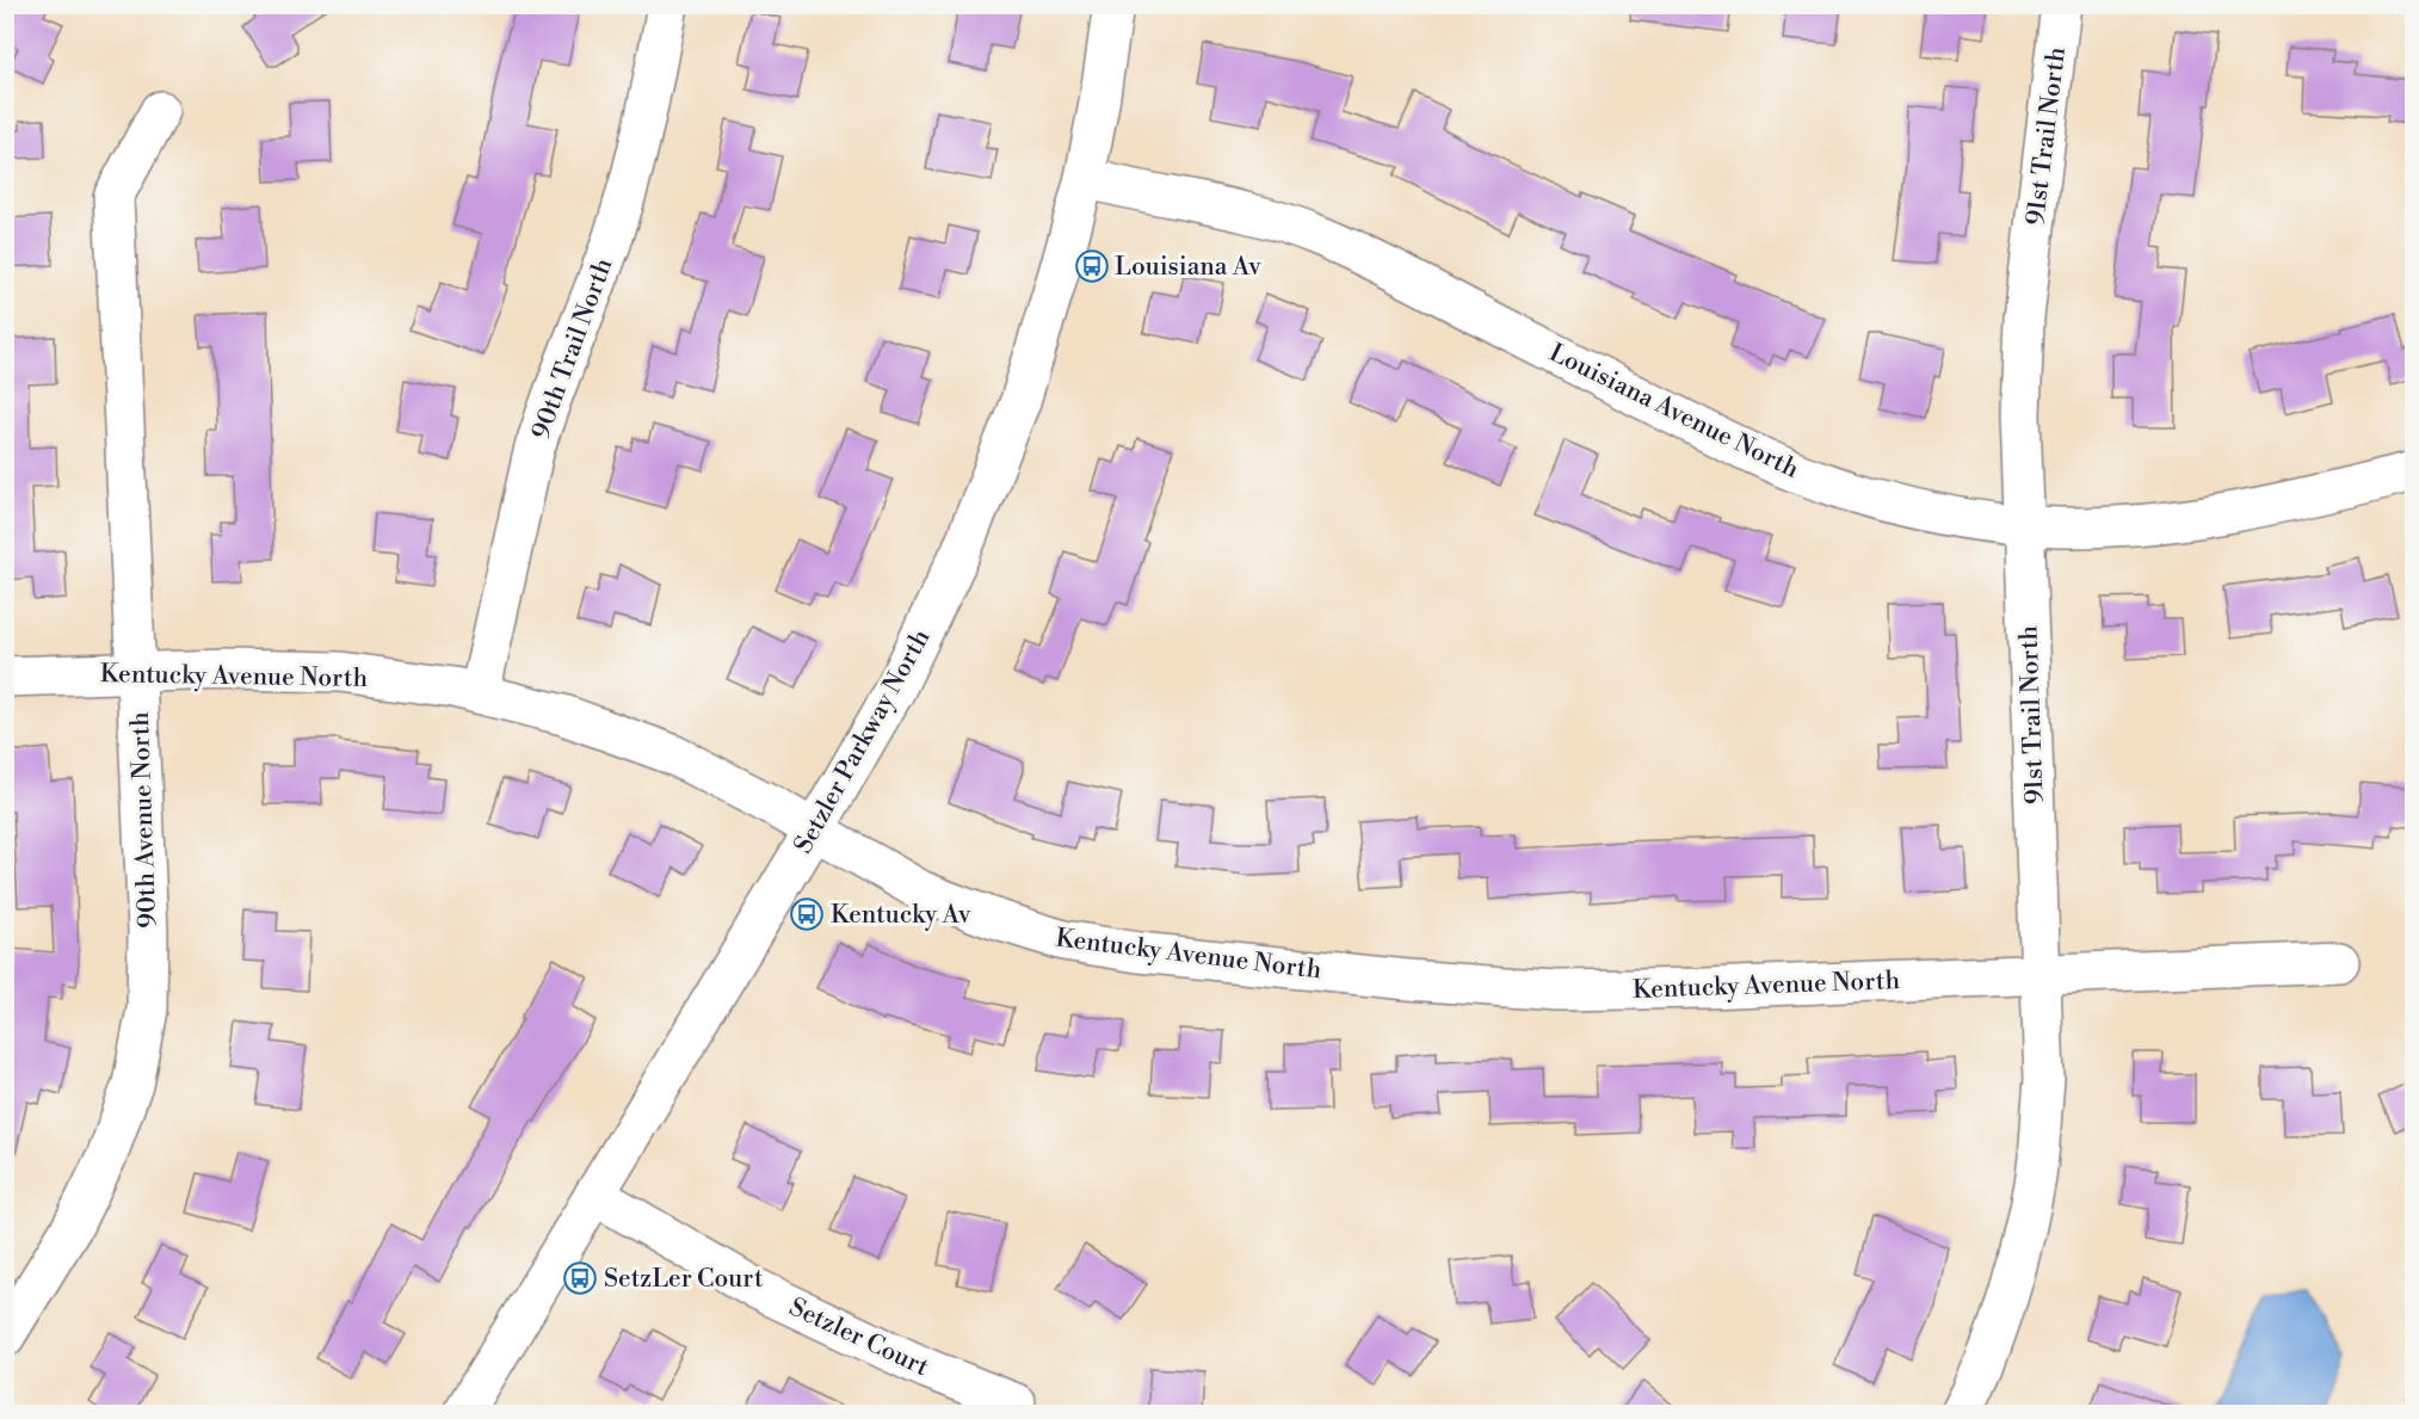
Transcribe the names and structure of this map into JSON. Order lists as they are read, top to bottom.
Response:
{
  "streets": {
    "street": [
      "91st Trail North",
      "90th Trail North",
      "Louisiana Avenue North",
      "Kentucky Avenue North",
      "Setzler Parkway North",
      "90th Avenue North",
      "Setzler Court"
    ]
  },
  "crossings": [
    ["91st Trail North", "Louisiana Avenue North"],
    ["91st Trail North", "Kentucky Avenue North"],
    ["90th Trail North", "Kentucky Avenue North"],
    ["Louisiana Avenue North", "Setzler Parkway North"],
    ["Kentucky Avenue North", "Setzler Parkway North"],
    ["Kentucky Avenue North", "90th Avenue North"],
    ["Setzler Parkway North", "Setzler Court"]
  ],
  "places": {
    "bus stop": ["Louisiana Av", "Kentucky Av", "SetzLer Court"]
  }
}
